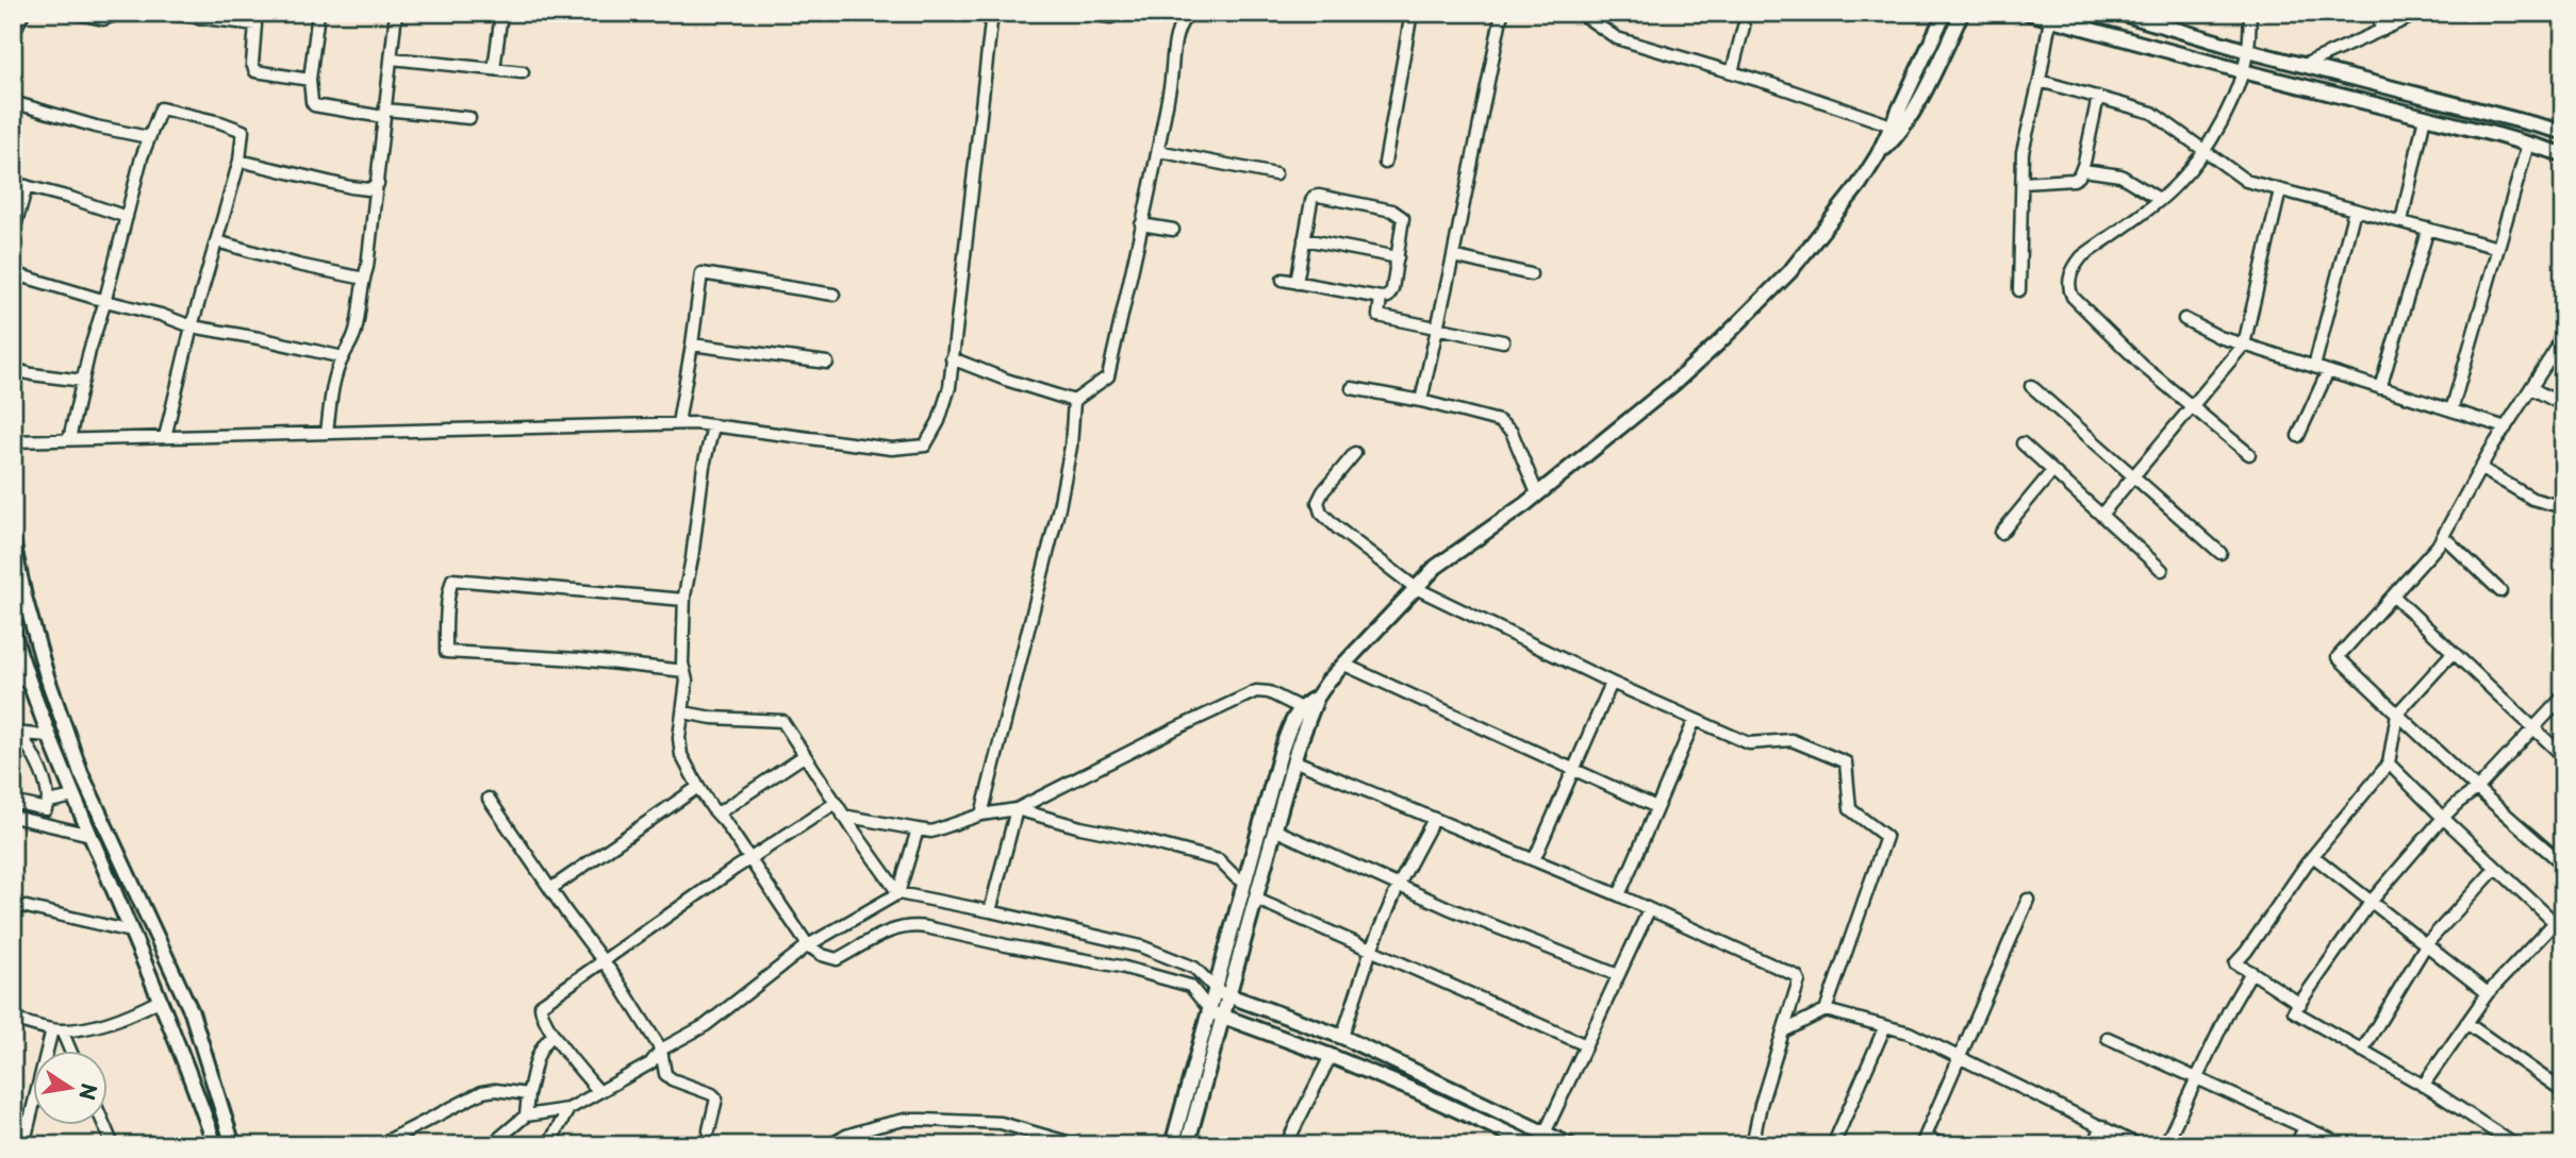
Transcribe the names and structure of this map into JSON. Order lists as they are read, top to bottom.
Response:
{
  "north": "right"
}
